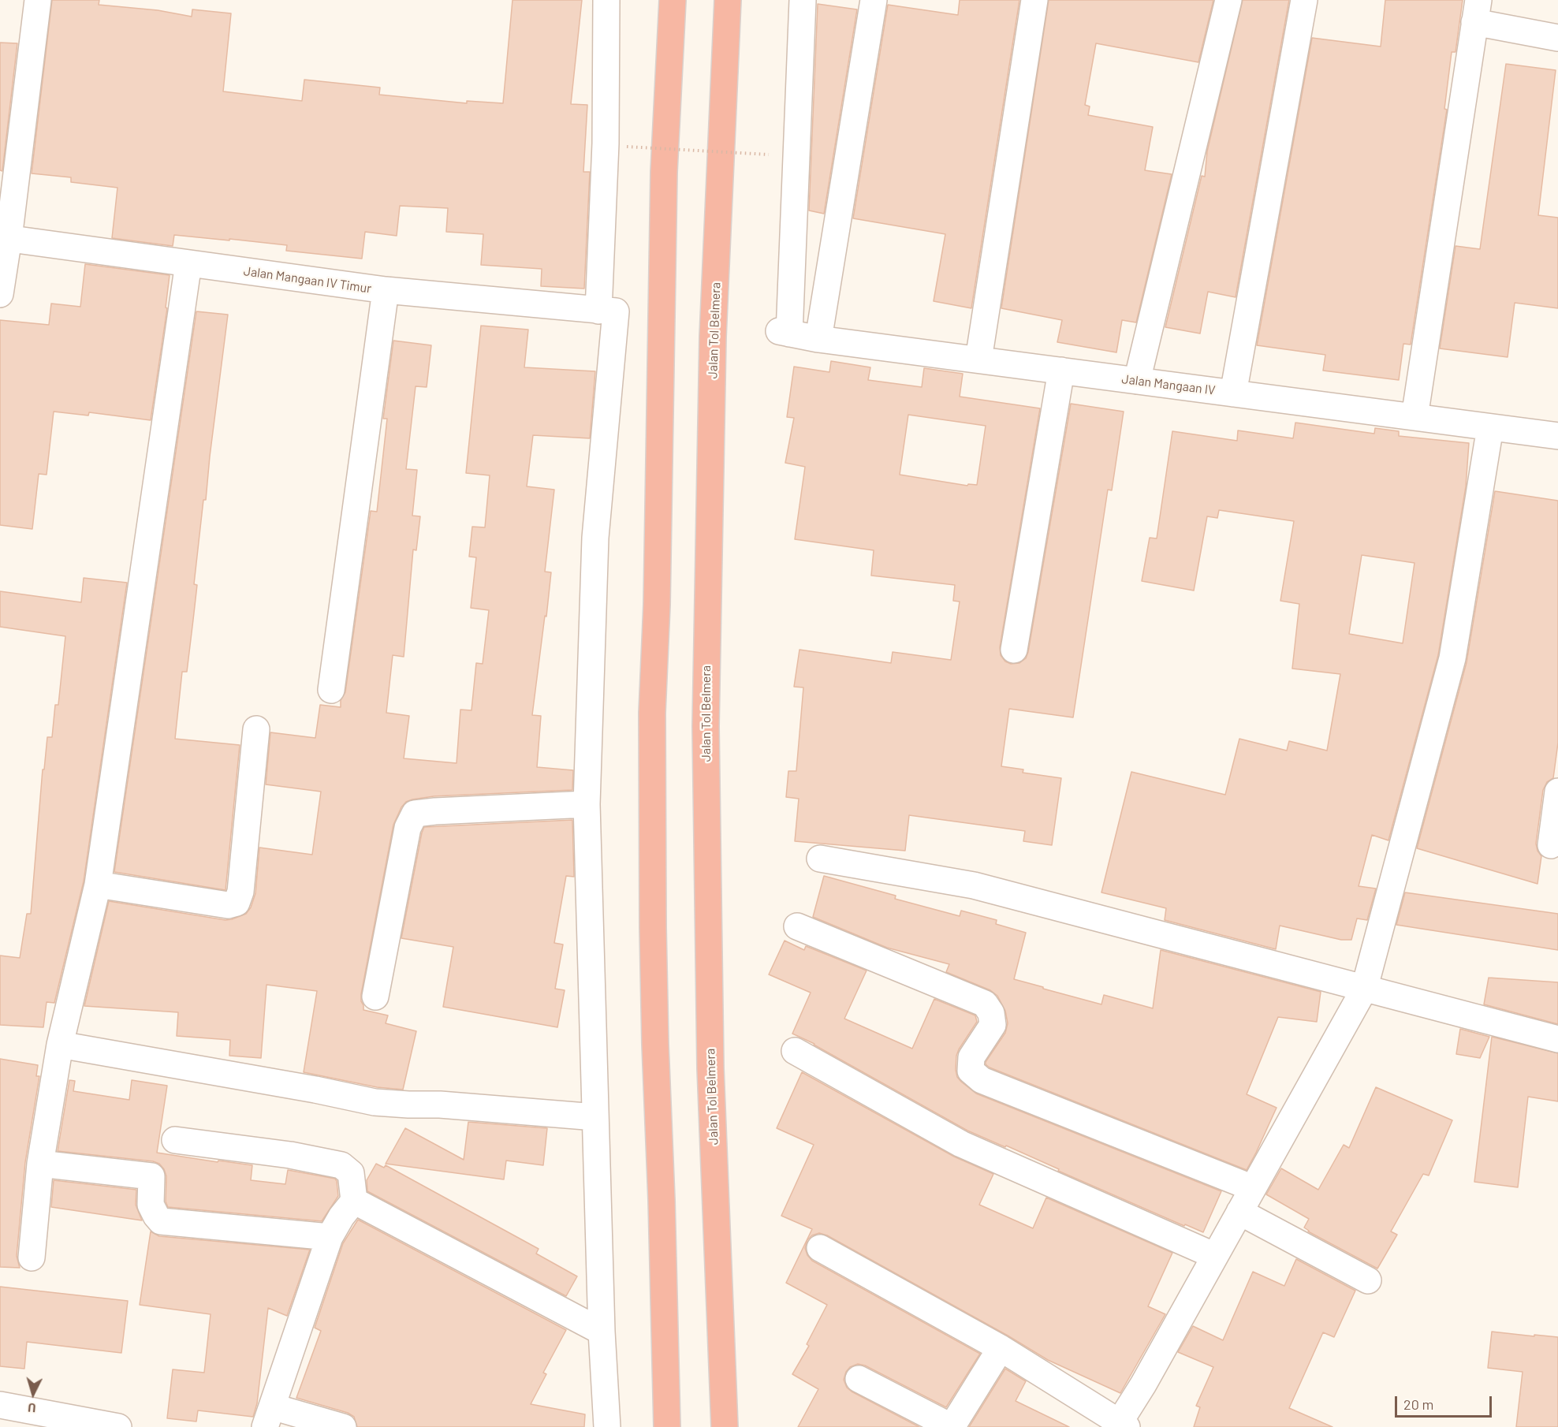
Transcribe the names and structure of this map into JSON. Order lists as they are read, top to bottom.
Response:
{
  "streets": {
    "highway": ["Jalan Tol Belmera"],
    "street": ["Jalan Mangaan IV Timur", "Jalan Mangaan IV"]
  },
  "scale_bar": "20 m",
  "north": "bottom"
}
